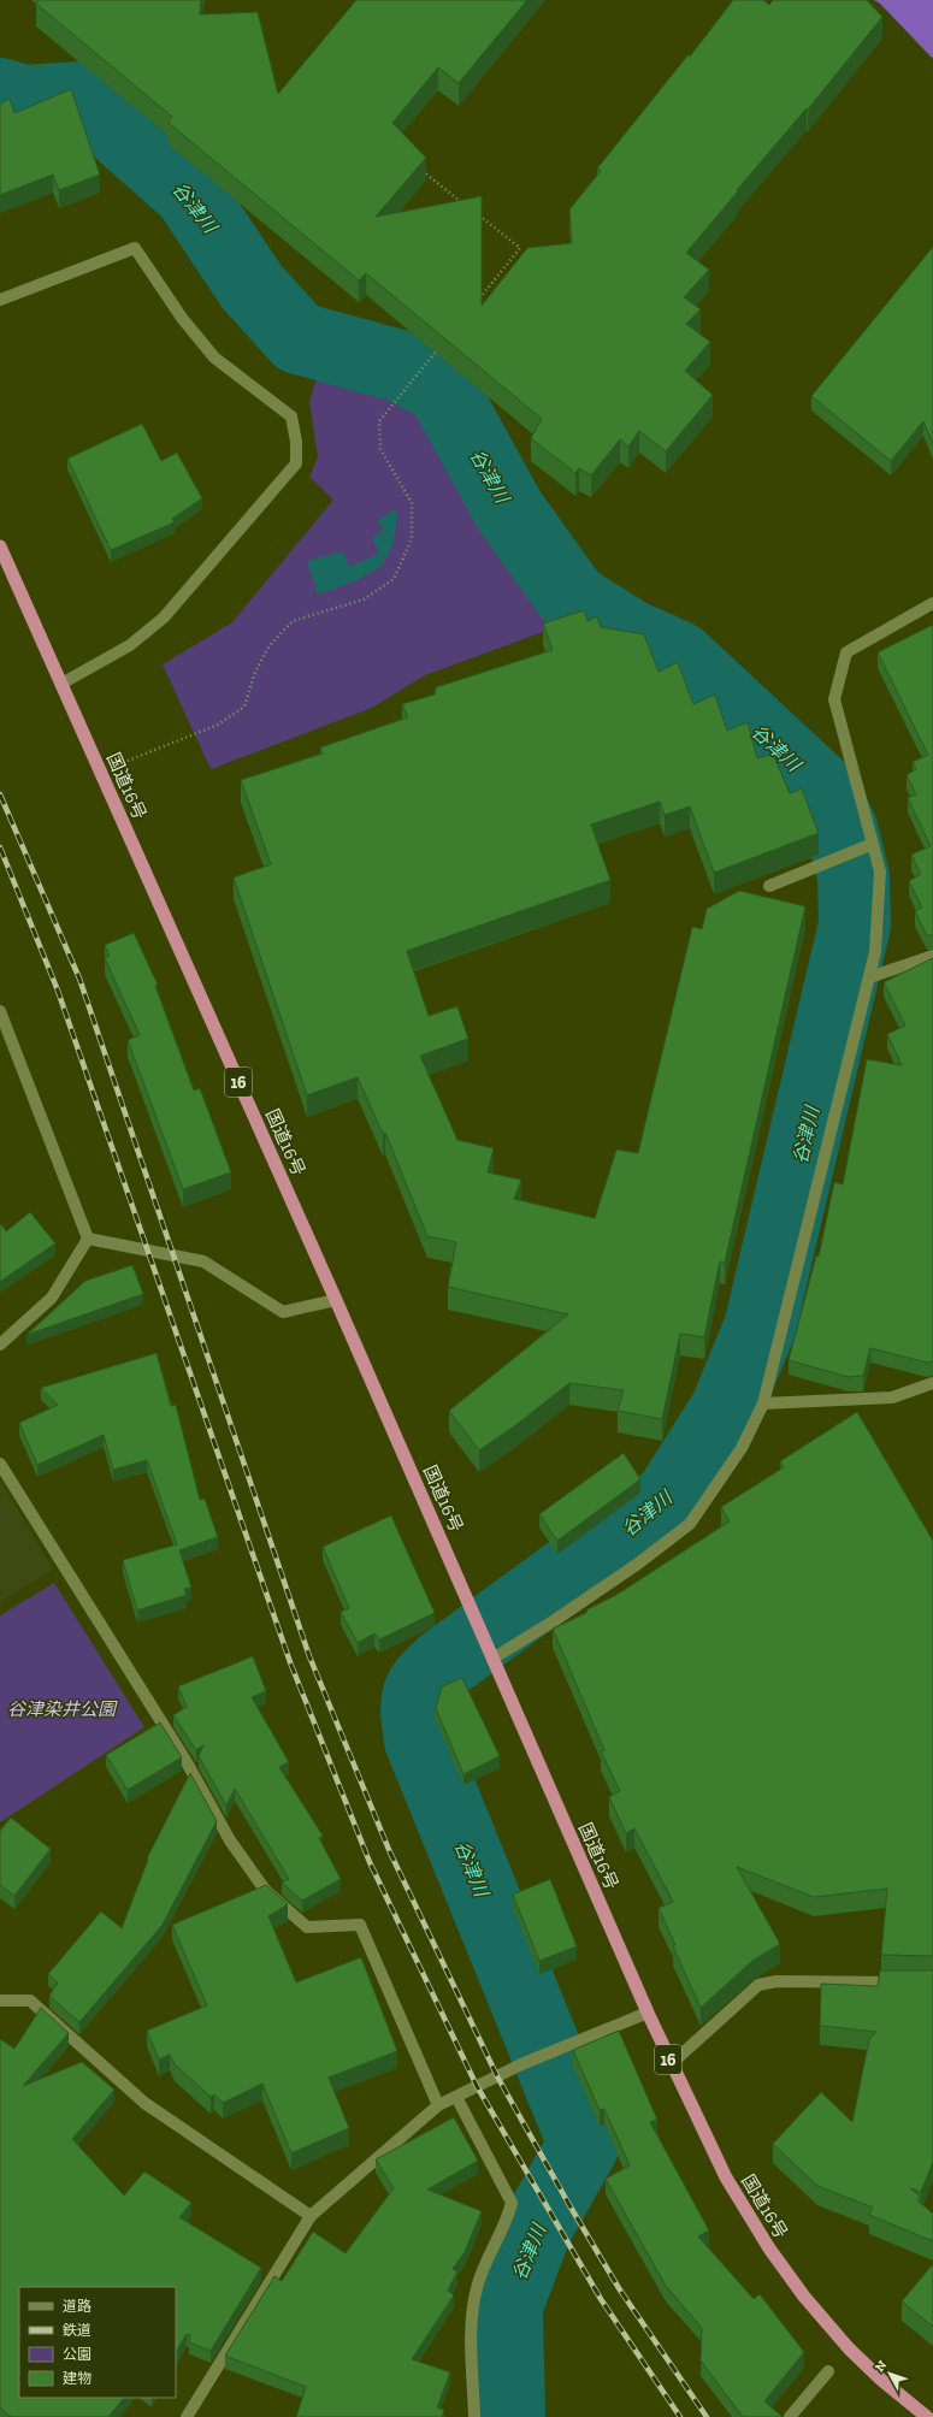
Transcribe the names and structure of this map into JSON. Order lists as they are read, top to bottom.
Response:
{
  "streets": {
    "highway": ["国道16号", "16"]
  },
  "water": ["谷津川"],
  "parks": ["谷津染井公園"],
  "legend": [
    "道路",
    "鉄道",
    "公園",
    "建物"
  ],
  "north": "top left"
}
